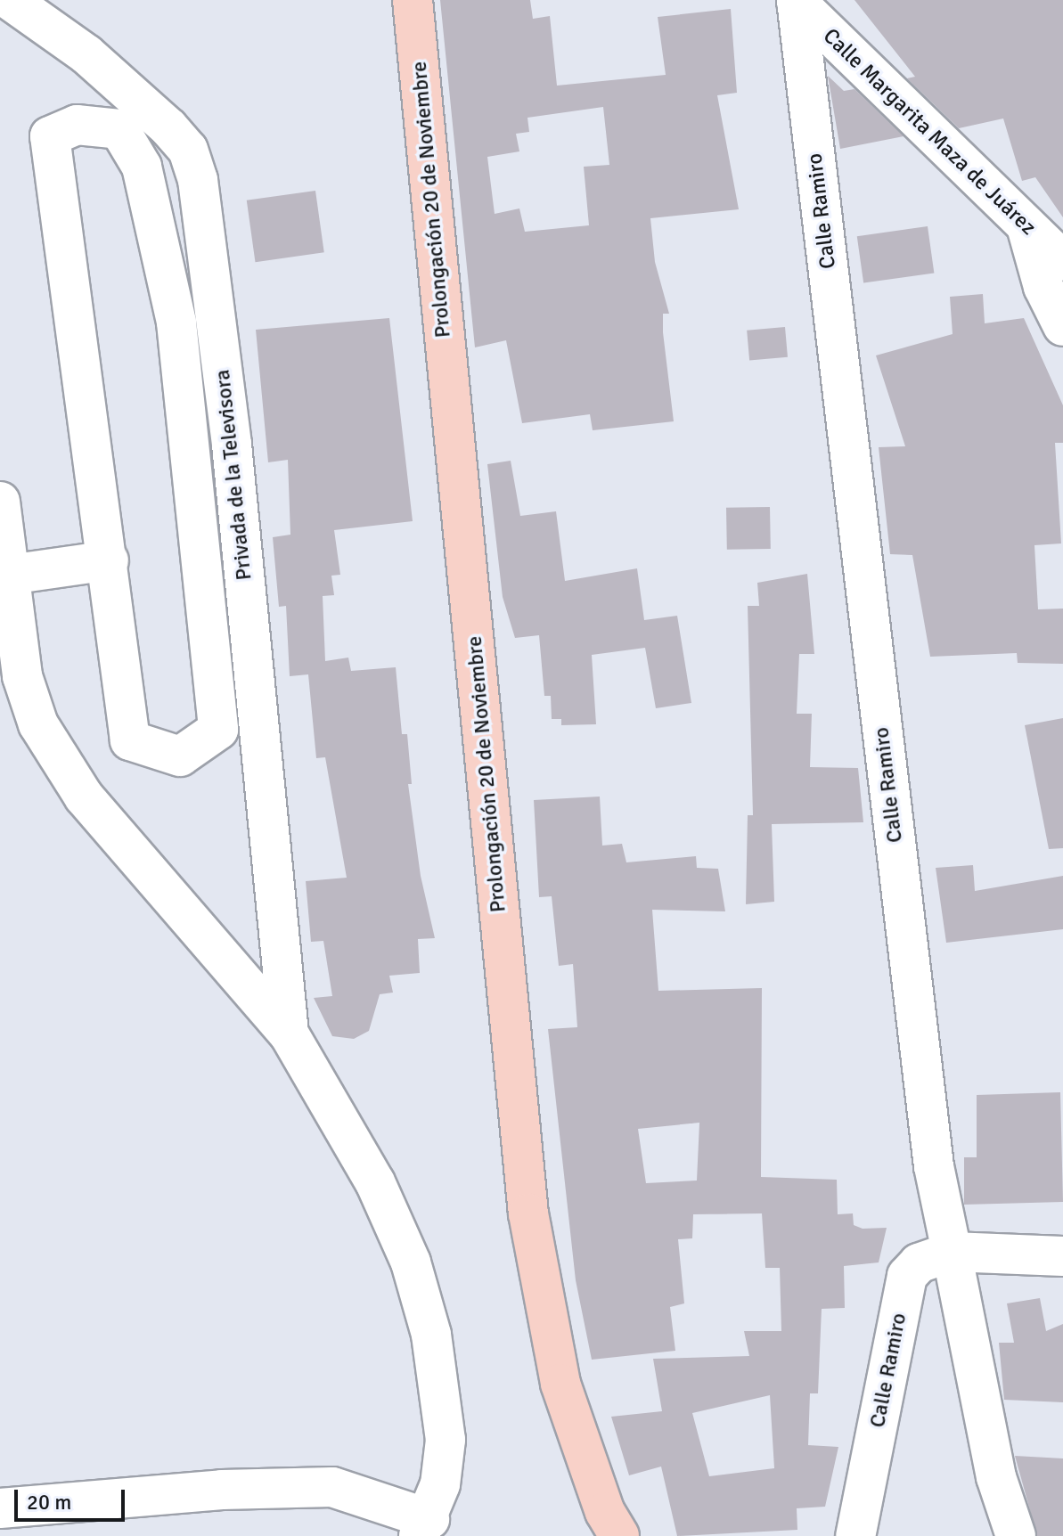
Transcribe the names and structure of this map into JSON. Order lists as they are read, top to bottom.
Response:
{
  "streets": {
    "main road": ["Prolongación 20 de Noviembre"],
    "street": ["Calle Margarita Maza de Juárez", "Calle Ramiro", "Privada de la Televisora"]
  },
  "crossings": [
    ["Calle Margarita Maza de Juárez", "Calle Ramiro"]
  ],
  "scale_bar": "20 m"
}
